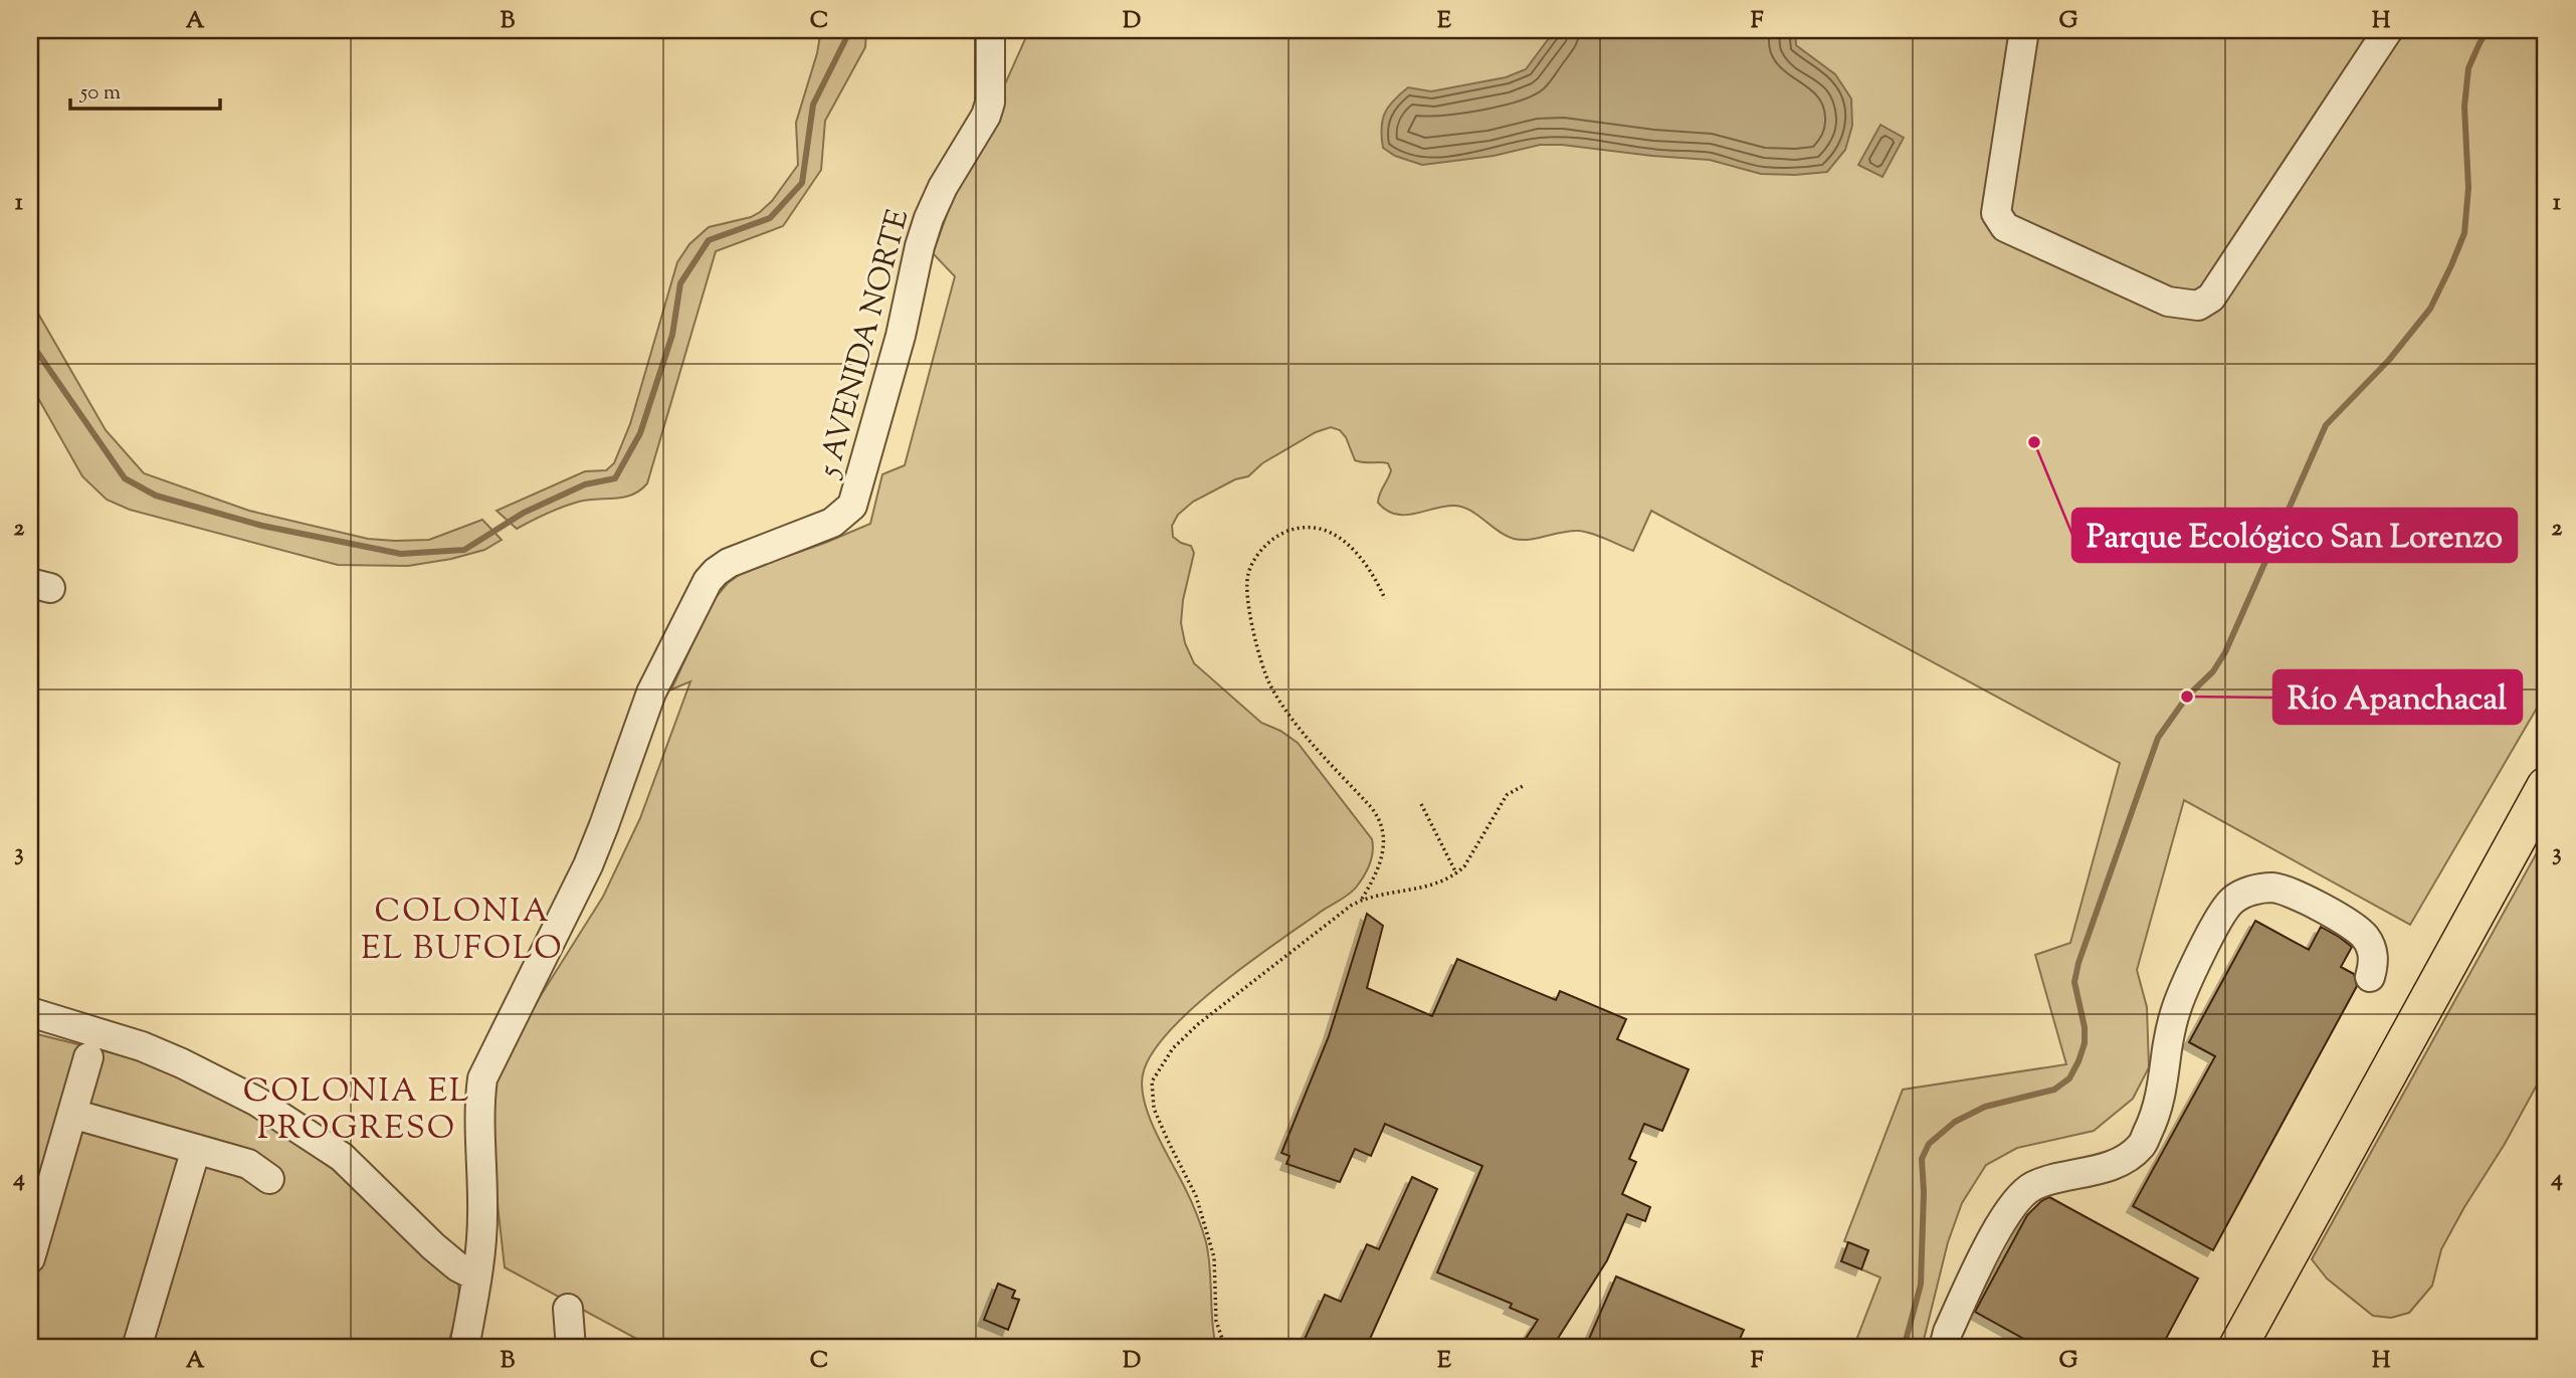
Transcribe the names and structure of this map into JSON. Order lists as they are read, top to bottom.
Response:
{
  "streets": {
    "street": ["5 AVENIDA NORTE"]
  },
  "districts": ["COLONIA EL BUFOLO", "COLONIA EL PROGRESO"],
  "places": ["Parque Ecológico San Lorenzo", "Río Apanchacal"],
  "scale_bar": "50 m",
  "grid": {
    "columns": [
      "A",
      "B",
      "C",
      "D",
      "E",
      "F",
      "G",
      "H"
    ],
    "rows": [
      "1",
      "2",
      "3",
      "4"
    ]
  }
}
